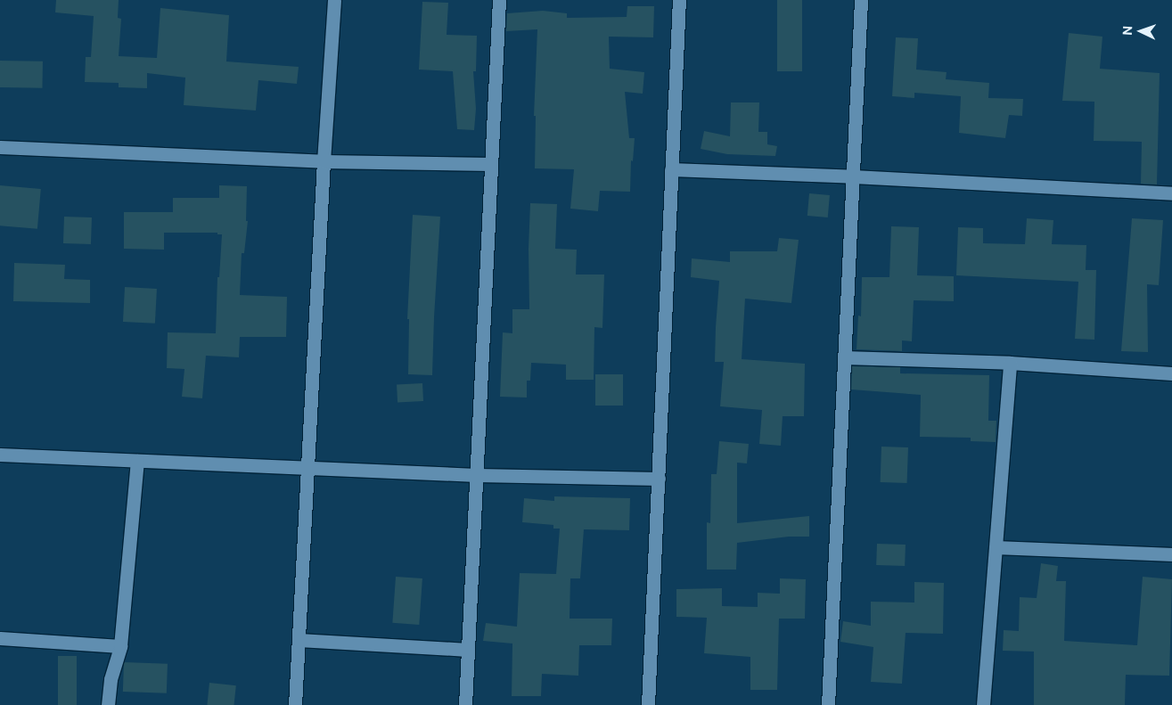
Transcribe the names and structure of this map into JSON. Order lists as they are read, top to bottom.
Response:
{
  "north": "left"
}
